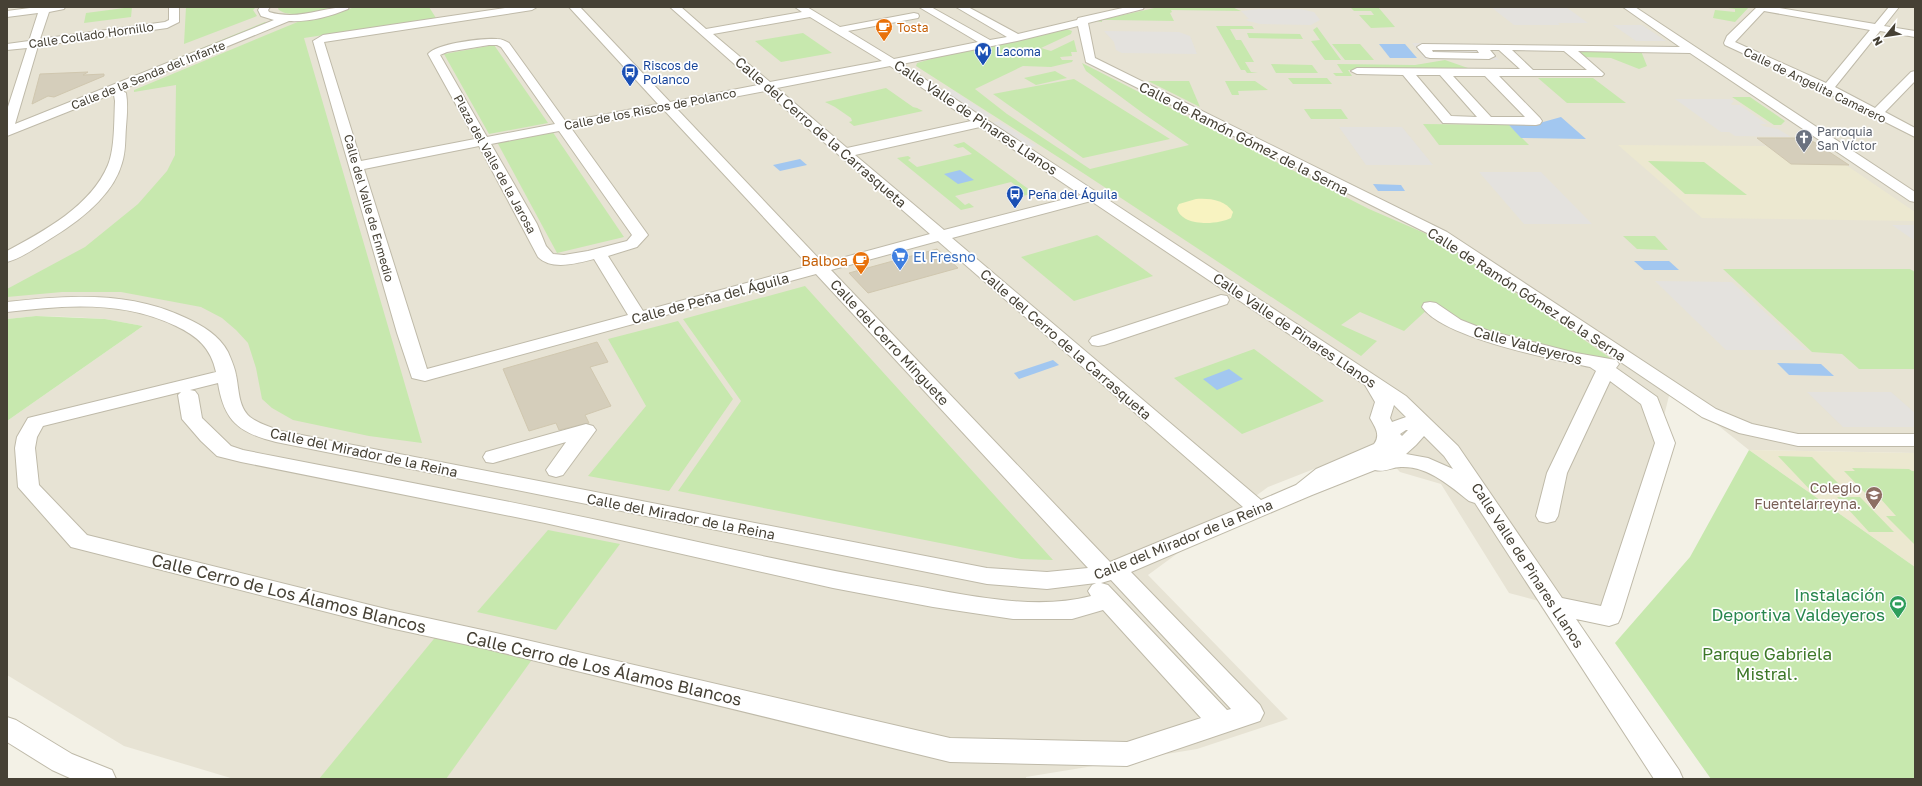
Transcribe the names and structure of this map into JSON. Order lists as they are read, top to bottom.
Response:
{
  "streets": {
    "street": [
      "Calle Collado Hornillo",
      "Calle de la Senda del Infante",
      "Calle de Angelita Camarero",
      "Calle de los Riscos de Polanco",
      "Calle Valle de Pinares Llanos",
      "Calle del Cerro de la Carrasqueta",
      "Calle de Ramón Gómez de la Serna",
      "Plaza del Valle de la Jarosa",
      "Calle del Valle de Enmedio",
      "Calle de Peña del Águila",
      "Calle del Cerro Minguete",
      "Calle Valdeyeros",
      "Calle del Mirador de la Reina",
      "Calle Cerro de Los Álamos Blancos"
    ]
  },
  "crossings": [
    ["Calle de los Riscos de Polanco", "Calle Valle de Pinares Llanos"],
    ["Calle de los Riscos de Polanco", "Calle del Cerro de la Carrasqueta"],
    ["Calle de los Riscos de Polanco", "Calle de Ramón Gómez de la Serna"],
    ["Calle de los Riscos de Polanco", "Plaza del Valle de la Jarosa"],
    ["Calle de los Riscos de Polanco", "Calle del Valle de Enmedio"],
    ["Calle de los Riscos de Polanco", "Calle del Cerro Minguete"],
    ["Calle Valle de Pinares Llanos", "Calle de Peña del Águila"],
    ["Calle del Cerro de la Carrasqueta", "Calle de Peña del Águila"],
    ["Calle del Cerro de la Carrasqueta", "Calle del Mirador de la Reina"],
    ["Calle de Ramón Gómez de la Serna", "Calle Valdeyeros"],
    ["Calle del Valle de Enmedio", "Calle de Peña del Águila"],
    ["Calle de Peña del Águila", "Calle del Cerro Minguete"],
    ["Calle del Cerro Minguete", "Calle del Mirador de la Reina"],
    ["Calle del Cerro Minguete", "Calle Cerro de Los Álamos Blancos"]
  ],
  "parks": ["Parque Gabriela Mistral."],
  "places": {
    "cafe": ["Tosta", "Balboa"],
    "metro station": ["Lacoma"],
    "bus stop": ["Riscos de Polanco", "Peña del Águila"],
    "church": ["Parroquia San Víctor"],
    "supermarket": ["El Fresno"],
    "school or university": ["Colegio Fuentelarreyna."],
    "sports": ["Instalación Deportiva Valdeyeros"]
  },
  "north": "bottom left"
}
